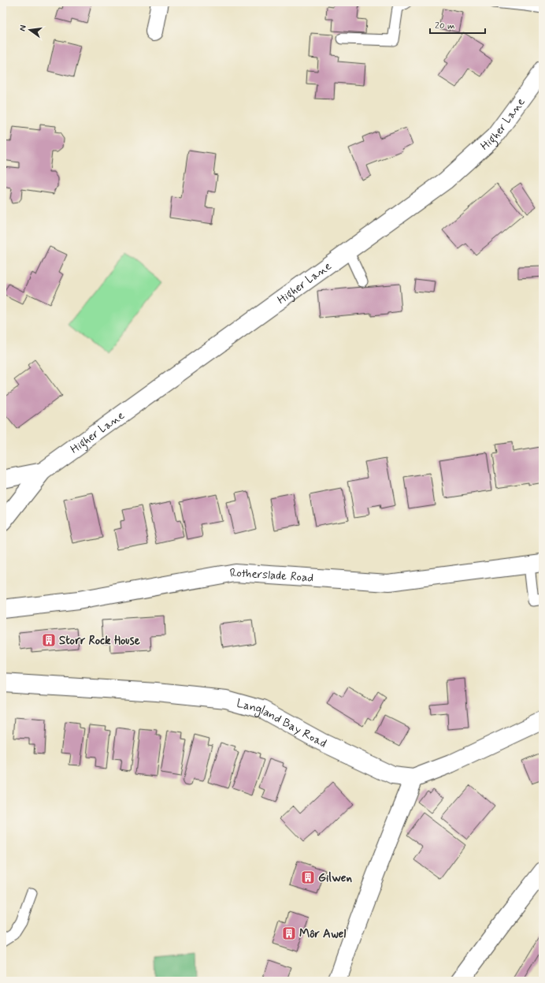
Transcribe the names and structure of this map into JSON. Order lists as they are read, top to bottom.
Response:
{
  "streets": {
    "street": ["Higher Lane", "Rotherslade Road", "Langland Bay Road"]
  },
  "places": {
    "building": ["Storr Rock House", "Gilwen", "Môr Awel"]
  },
  "scale_bar": "20 m",
  "north": "left"
}
